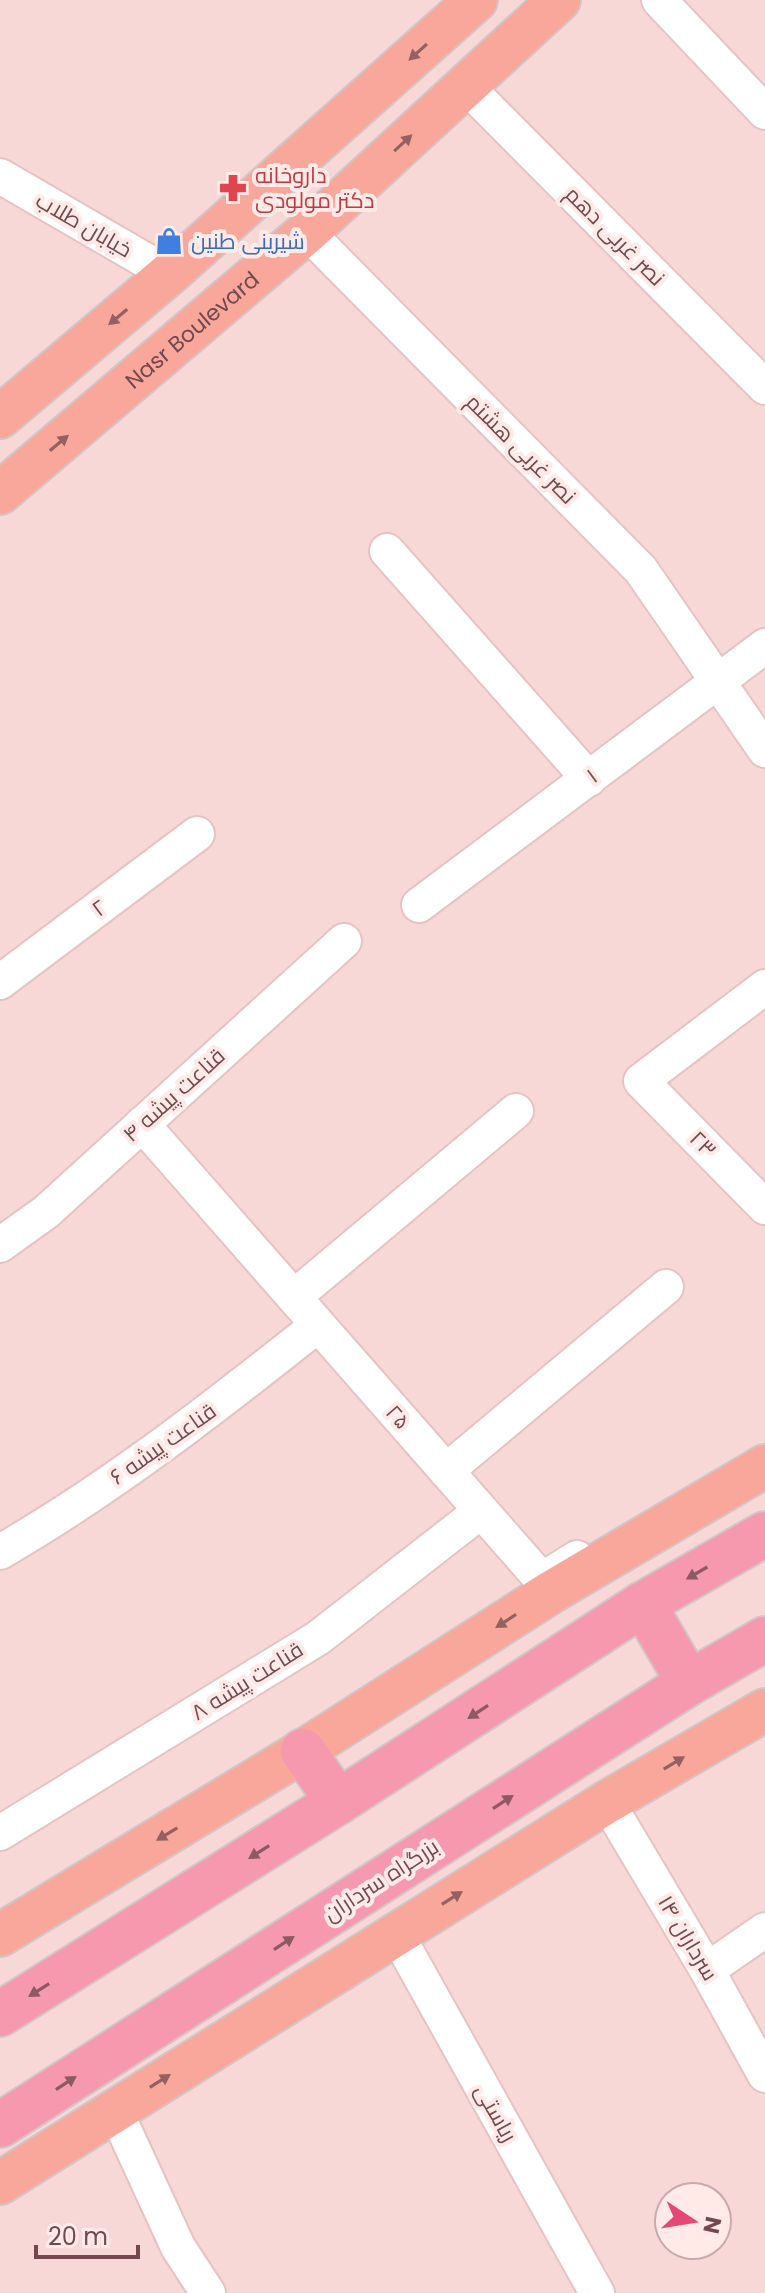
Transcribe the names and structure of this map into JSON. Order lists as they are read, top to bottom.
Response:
{
  "streets": {
    "highway": ["بزرگراه سرداران"],
    "main road": ["Nasr Boulevard"],
    "street": [
      "خیابان طلاب",
      "نصر غربی دهم",
      "نصر غربی هشتم",
      "۱",
      "۲",
      "قناعت پیشه ۴",
      "۲۳",
      "۲۵",
      "قناعت پیشه ۶",
      "قناعت پیشه ۸",
      "۱۴ سرداران",
      "ریاستی"
    ]
  },
  "crossings": [
    ["نصر غربی دهم", "Nasr Boulevard"],
    ["Nasr Boulevard", "نصر غربی هشتم"],
    ["نصر غربی هشتم", "۱"],
    ["قناعت پیشه ۴", "۲۵"],
    ["۲۵", "قناعت پیشه ۶"],
    ["۲۵", "قناعت پیشه ۸"]
  ],
  "places": {
    "pharmacy": ["داروخانه دکتر مولودی"],
    "shop": ["شیرینی طنین"]
  },
  "scale_bar": "20 m",
  "north": "right"
}
